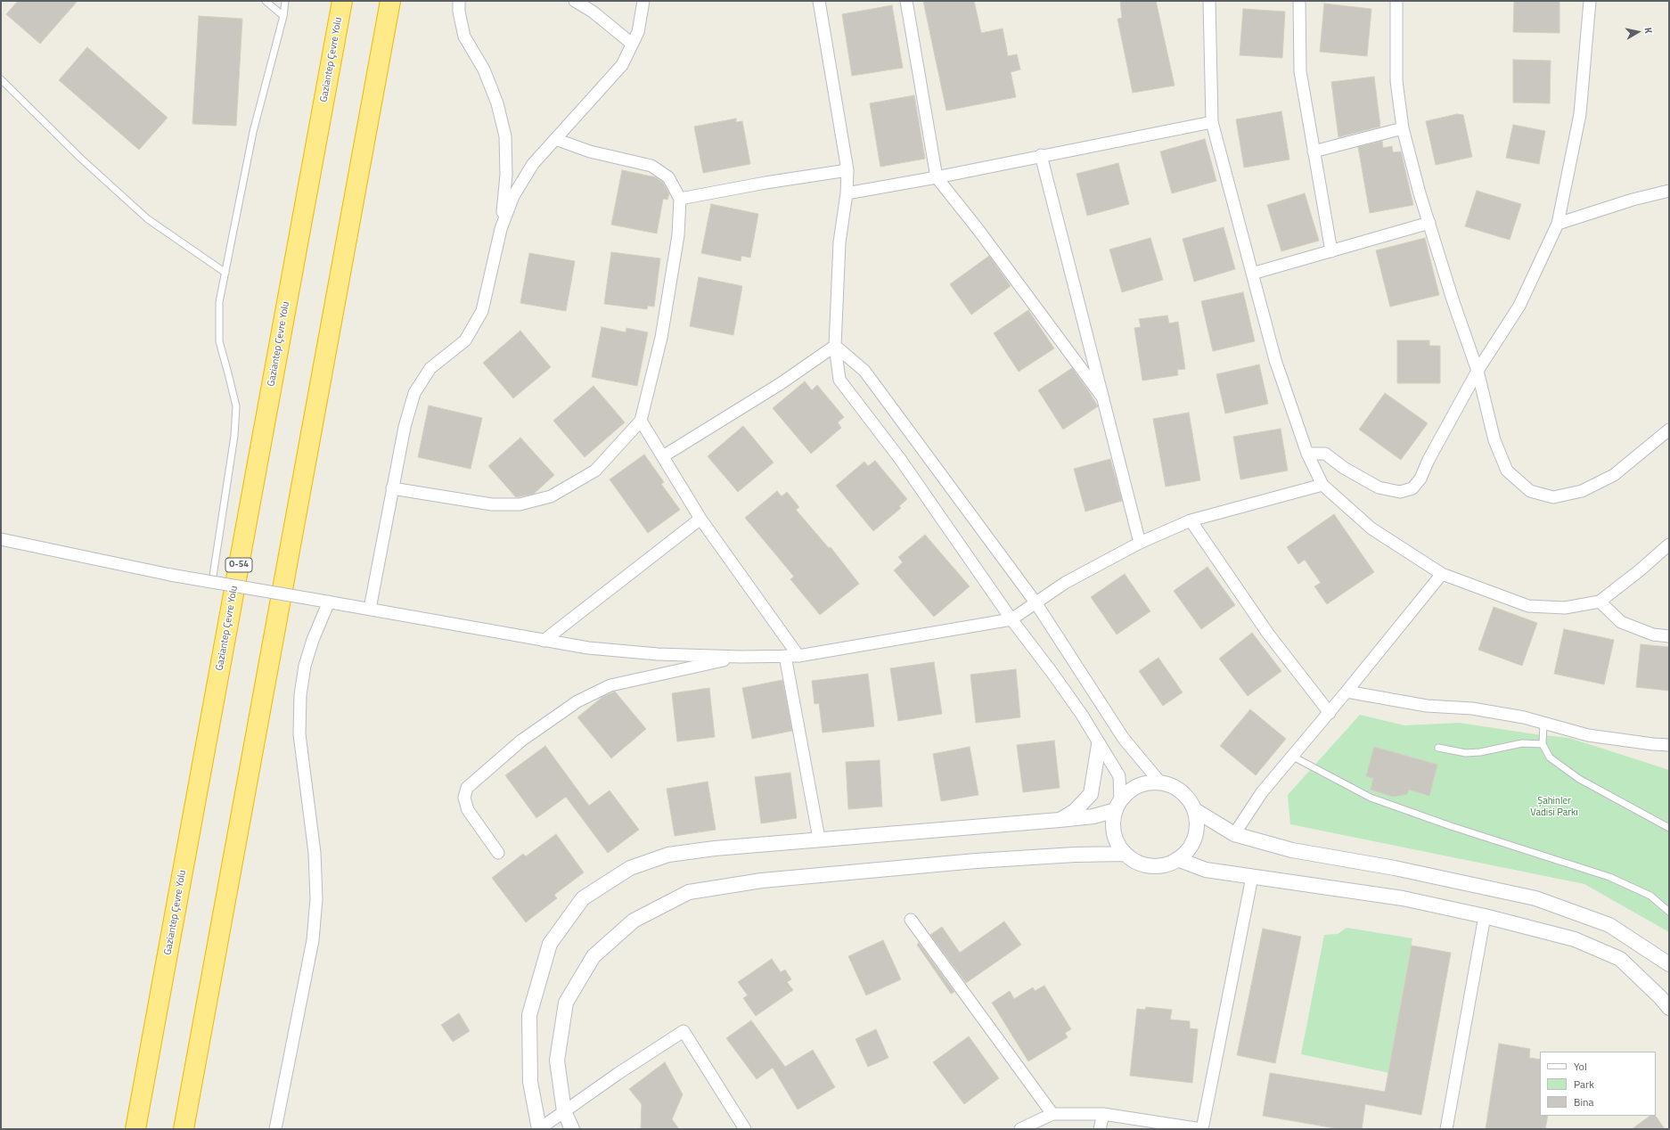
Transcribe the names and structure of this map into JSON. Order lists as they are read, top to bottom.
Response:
{
  "streets": {
    "highway": ["Gaziantep Çevre Yolu", "O-54"]
  },
  "parks": ["Şahinler Vadisi Parkı"],
  "legend": ["Yol", "Park", "Bina"],
  "north": "right"
}
